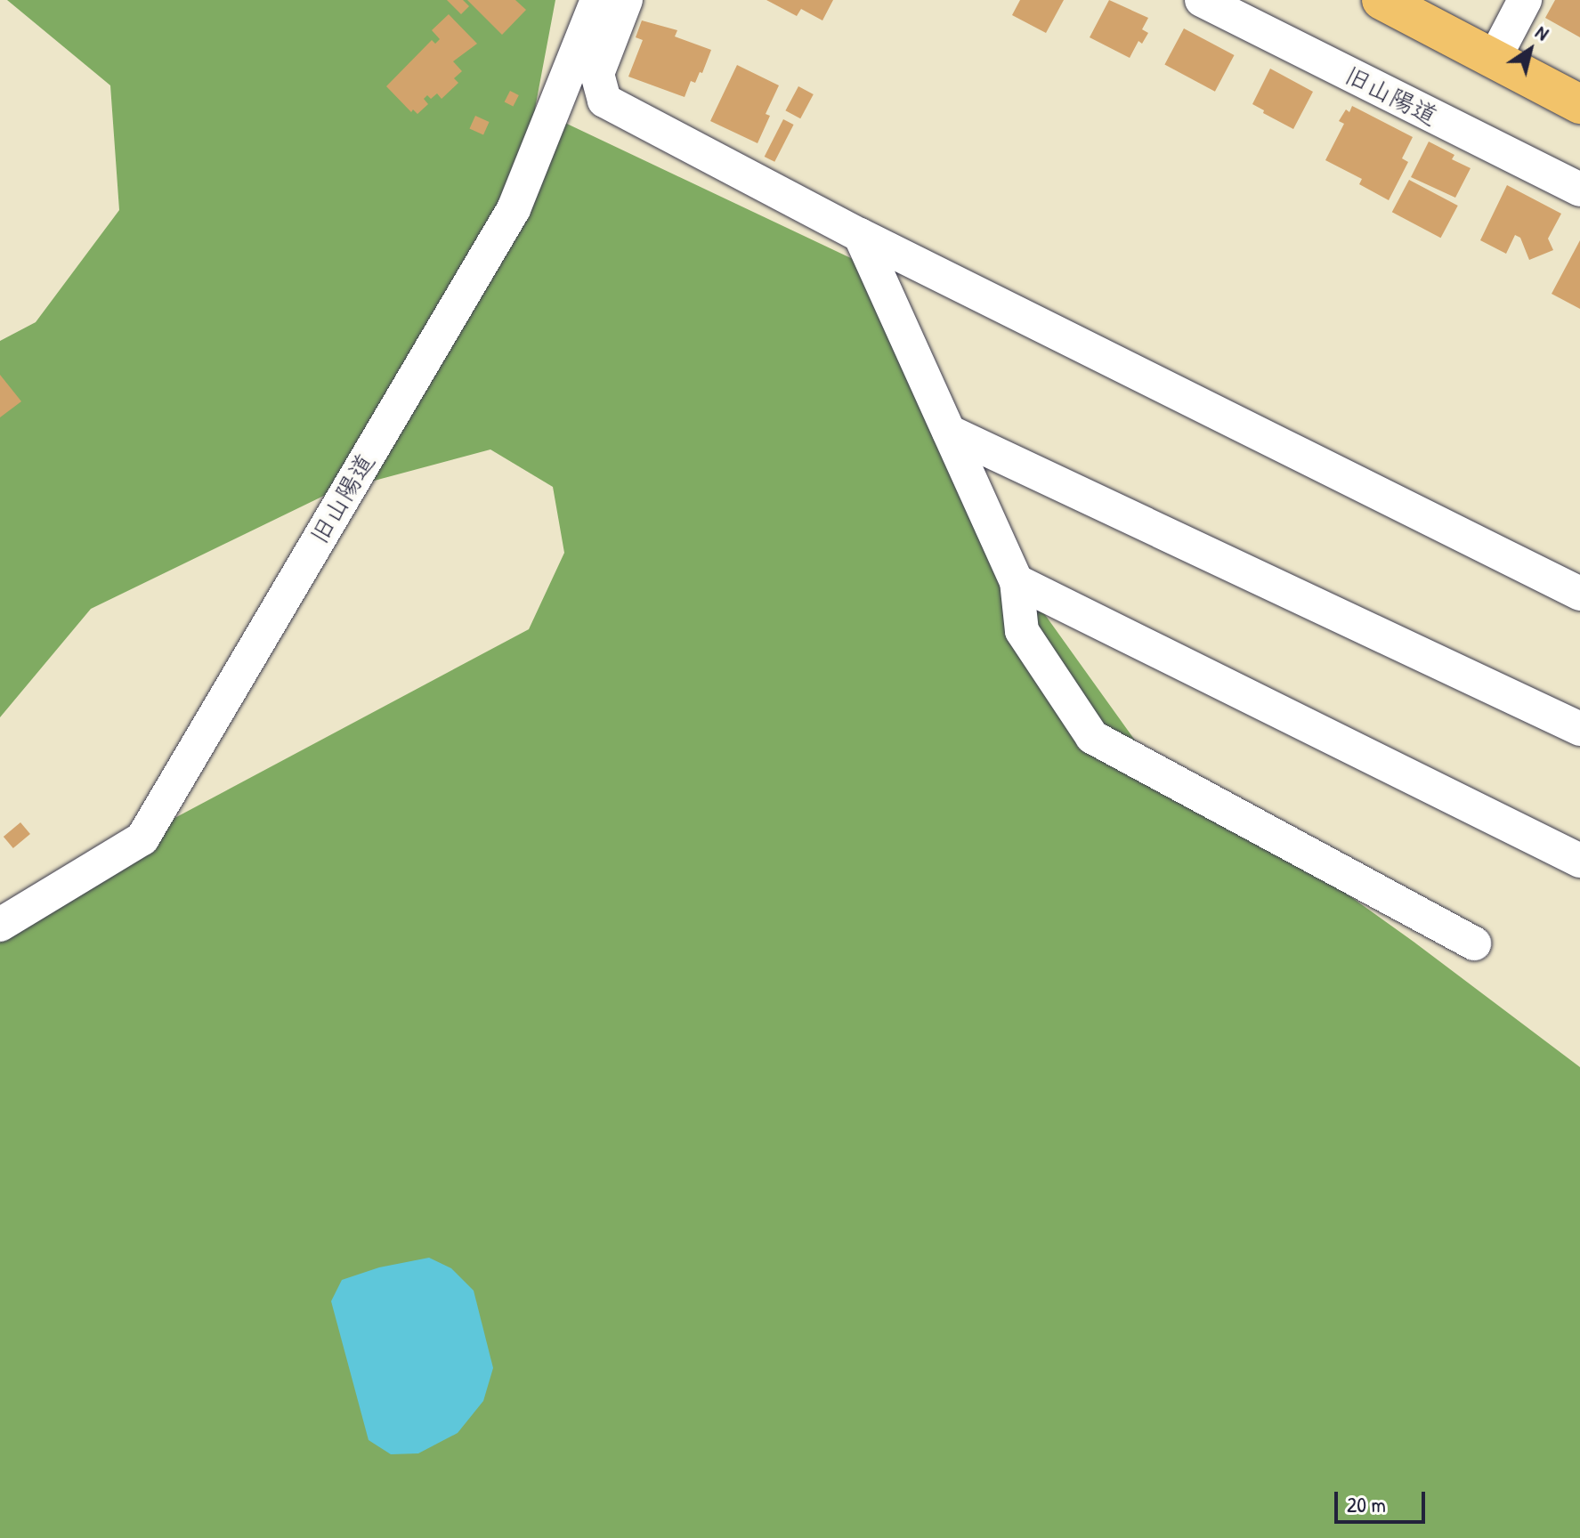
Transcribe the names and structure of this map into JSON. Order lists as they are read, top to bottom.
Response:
{
  "streets": {
    "street": ["旧山陽道"]
  },
  "scale_bar": "20 m",
  "north": "top right"
}
